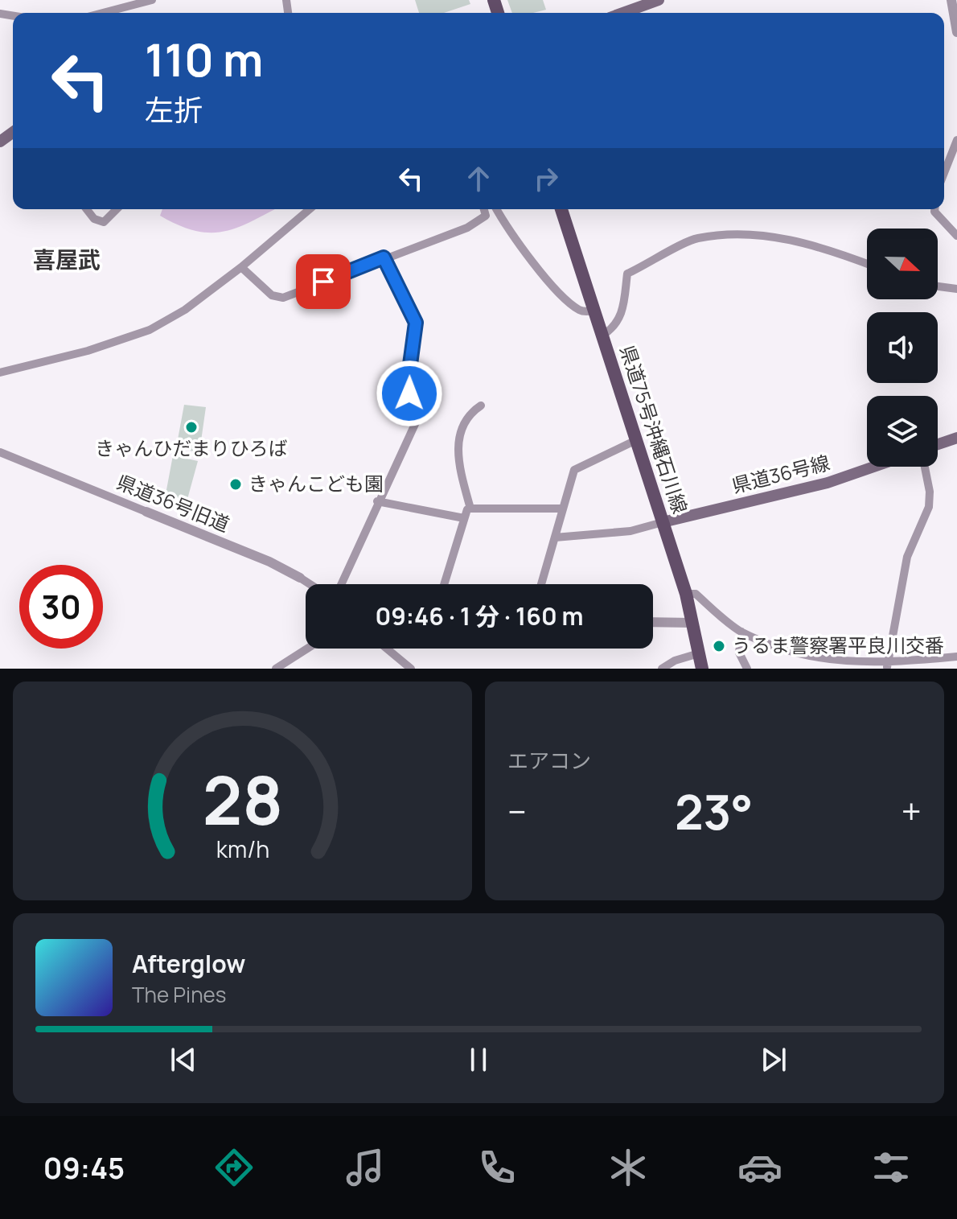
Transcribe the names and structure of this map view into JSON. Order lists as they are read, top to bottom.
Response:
{
  "streets": {
    "main road": ["県道75号沖縄石川線", "県道36号線"],
    "street": ["県道36号旧道"]
  },
  "crossings": [
    ["県道75号沖縄石川線", "県道36号線"]
  ],
  "districts": ["喜屋武"],
  "places": ["きゃんひだまりひろば", "きゃんこども園", "うるま警察署平良川交番"],
  "north": "right",
  "page": {
    "turn": ["110 m", "左折"],
    "limit": "30",
    "trip": "09:46 · 1 分 · 160 m",
    "tile": "エアコン",
    "heat": ["−", "23°", "+"],
    "song": ["Afterglow", "The Pines"],
    "tabs": "09:45",
    "gauge": ["28", "km/h"]
  }
}
